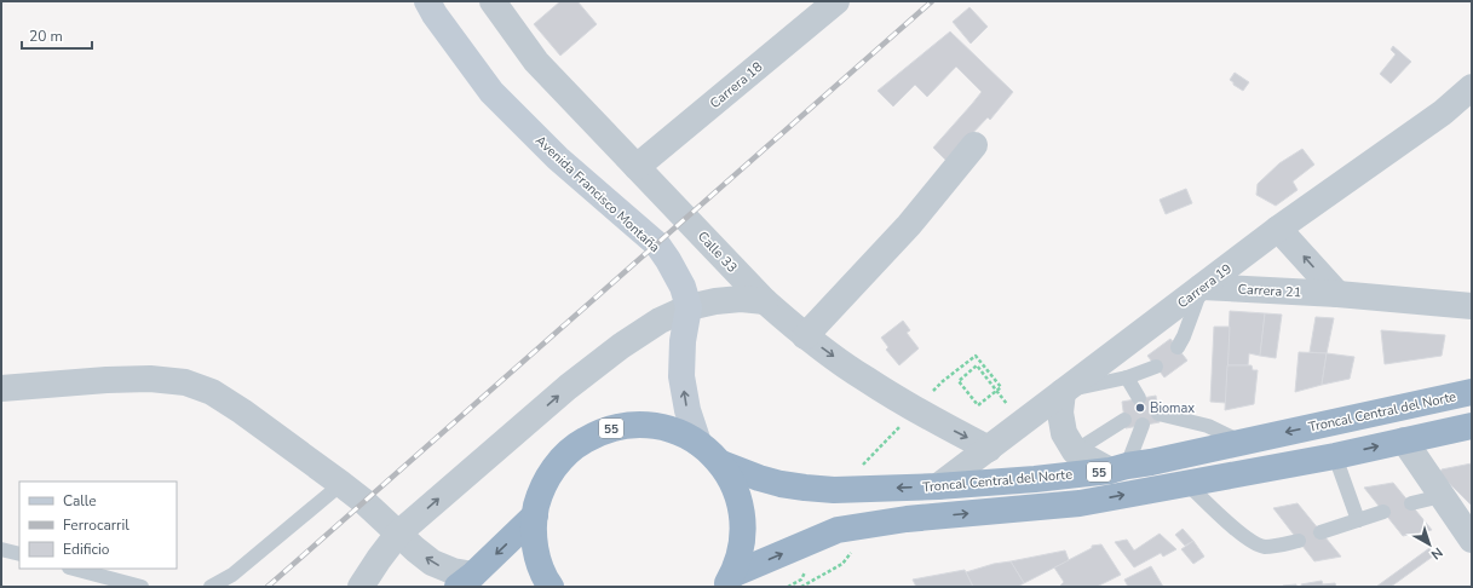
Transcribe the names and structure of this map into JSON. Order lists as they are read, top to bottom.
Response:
{
  "streets": {
    "highway": ["Troncal Central del Norte", "55"],
    "main road": ["Avenida Francisco Montaña"],
    "street": [
      "Carrera 18",
      "Calle 33",
      "Carrera 19",
      "Carrera 21"
    ]
  },
  "crossings": [
    ["Carrera 18", "Calle 33"],
    ["Avenida Francisco Montaña", "55"],
    ["Calle 33", "Carrera 19"],
    ["Carrera 19", "Carrera 21"],
    ["Carrera 19", "Troncal Central del Norte"],
    ["Troncal Central del Norte", "55"]
  ],
  "places": ["Biomax"],
  "legend": ["Calle", "Ferrocarril", "Edificio"],
  "scale_bar": "20 m",
  "north": "bottom right"
}
